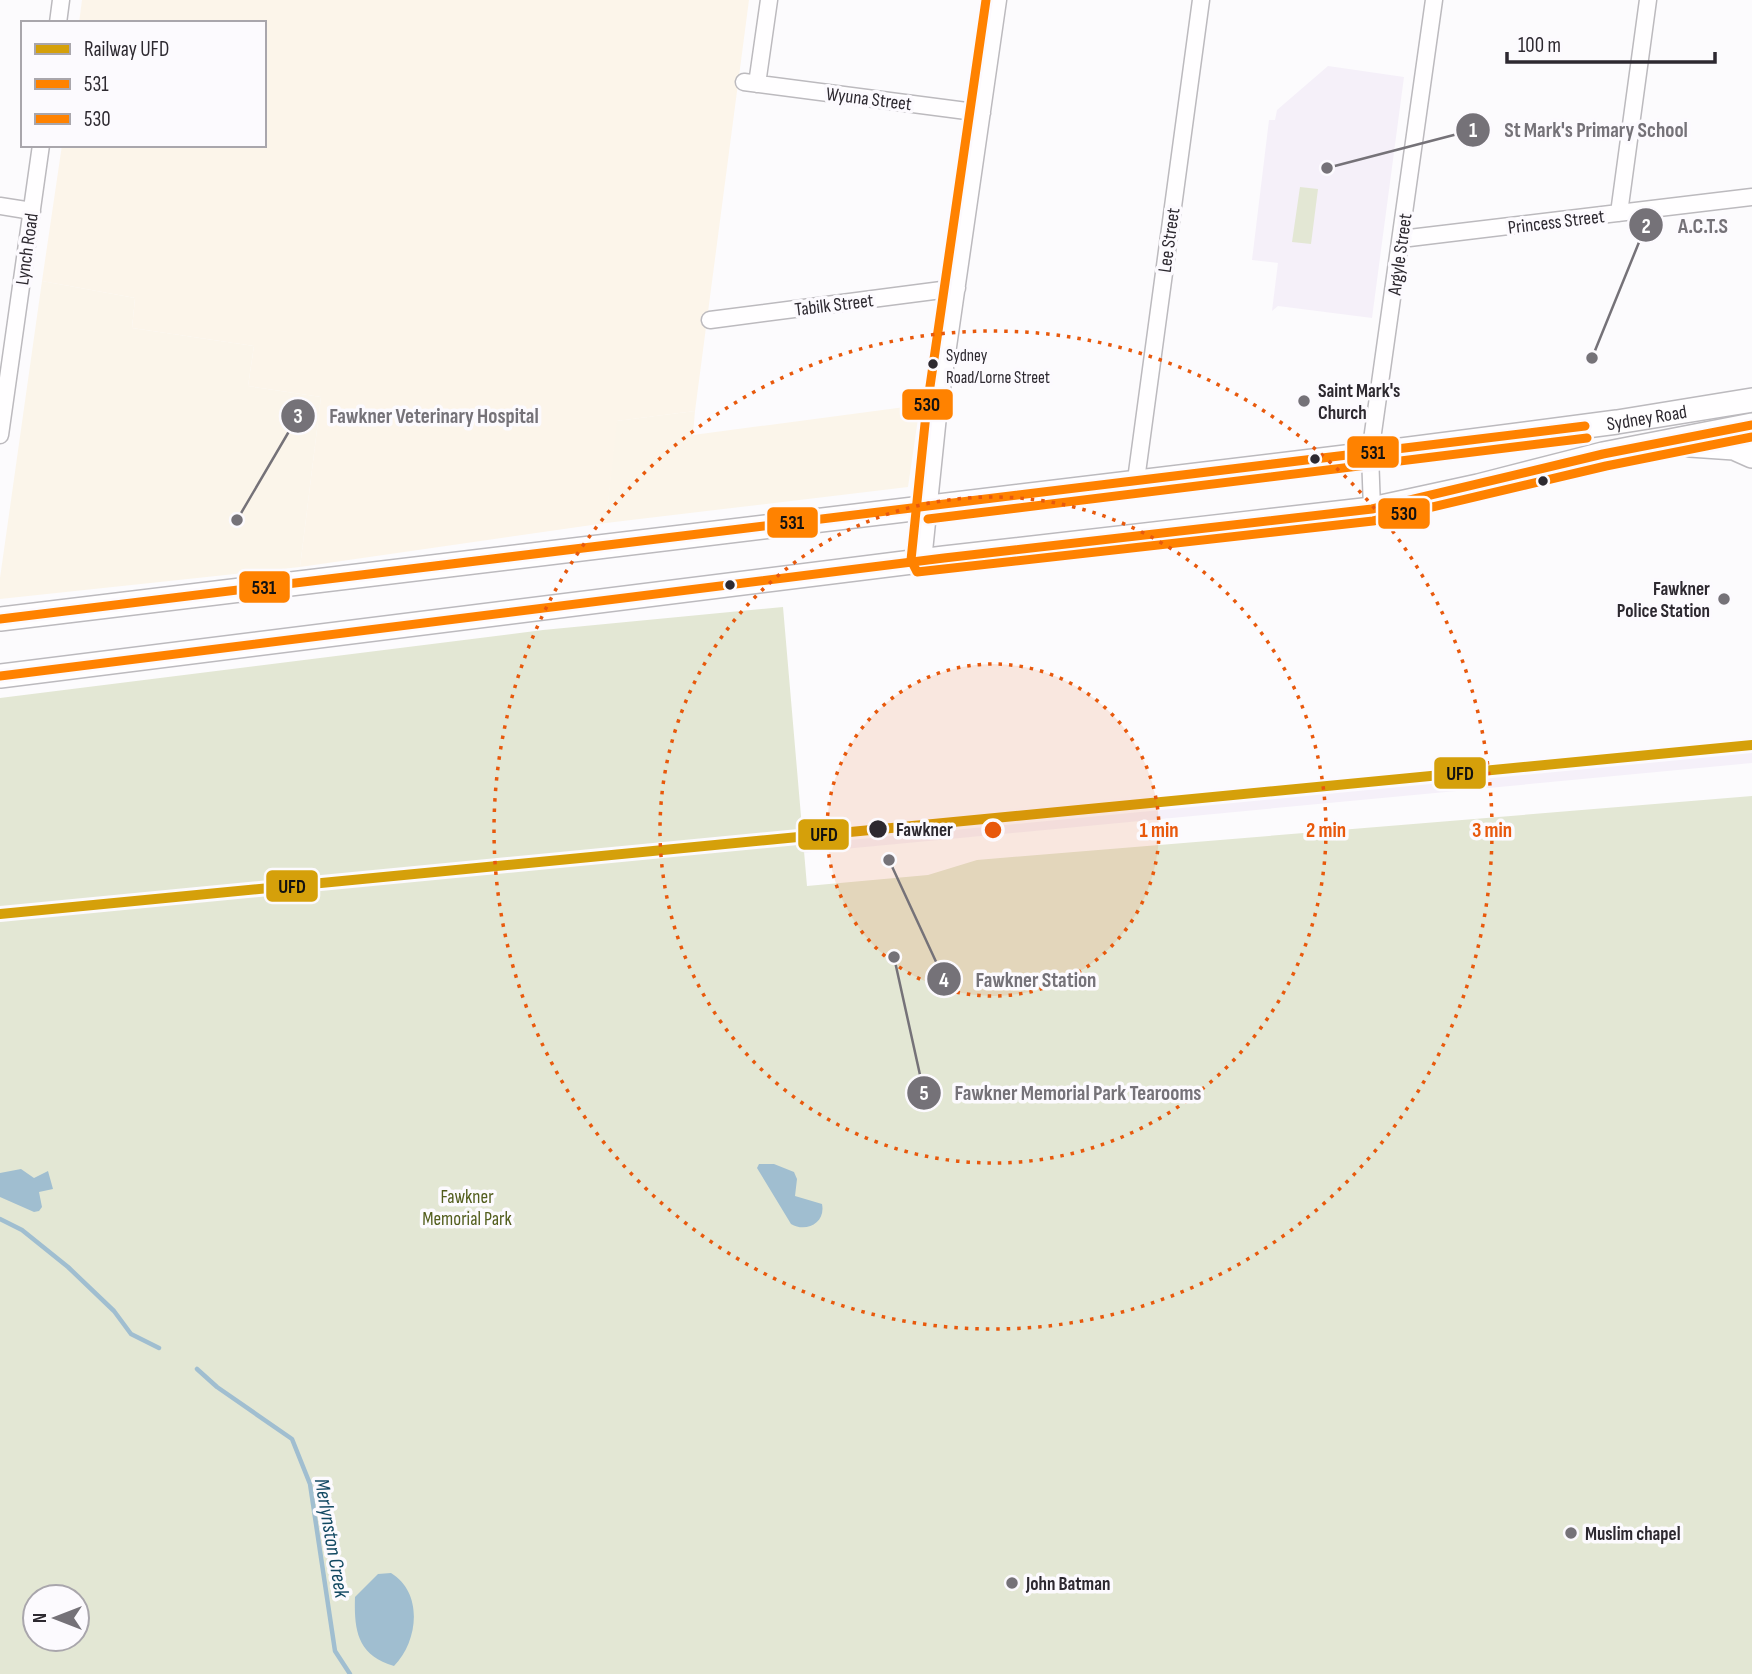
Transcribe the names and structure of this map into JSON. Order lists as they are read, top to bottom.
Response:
{
  "streets": {
    "highway": ["Sydney Road"],
    "street": [
      "Wyuna Street",
      "Princess Street",
      "Lee Street",
      "Lynch Road",
      "Argyle Street",
      "Tabilk Street"
    ]
  },
  "crossings": [
    ["Princess Street", "Argyle Street"],
    ["Lee Street", "Sydney Road"],
    ["Argyle Street", "Sydney Road"]
  ],
  "water": ["Merlynston Creek"],
  "parks": ["Fawkner Memorial Park"],
  "places": [
    "St Mark's Primary School",
    "A.C.T.S",
    "Sydney Road/Lorne Street",
    "Saint Mark's Church",
    "Fawkner Veterinary Hospital",
    "Fawkner Police Station",
    "Fawkner",
    "Fawkner Station",
    "Fawkner Memorial Park Tearooms",
    "Muslim chapel",
    "John Batman"
  ],
  "lines": ["transit line 530", "transit line 531", "rail line UFD"],
  "legend": ["Railway UFD", "531", "530"],
  "scale_bar": "100 m",
  "north": "left",
  "rings": ["1 min", "2 min", "3 min"]
}
